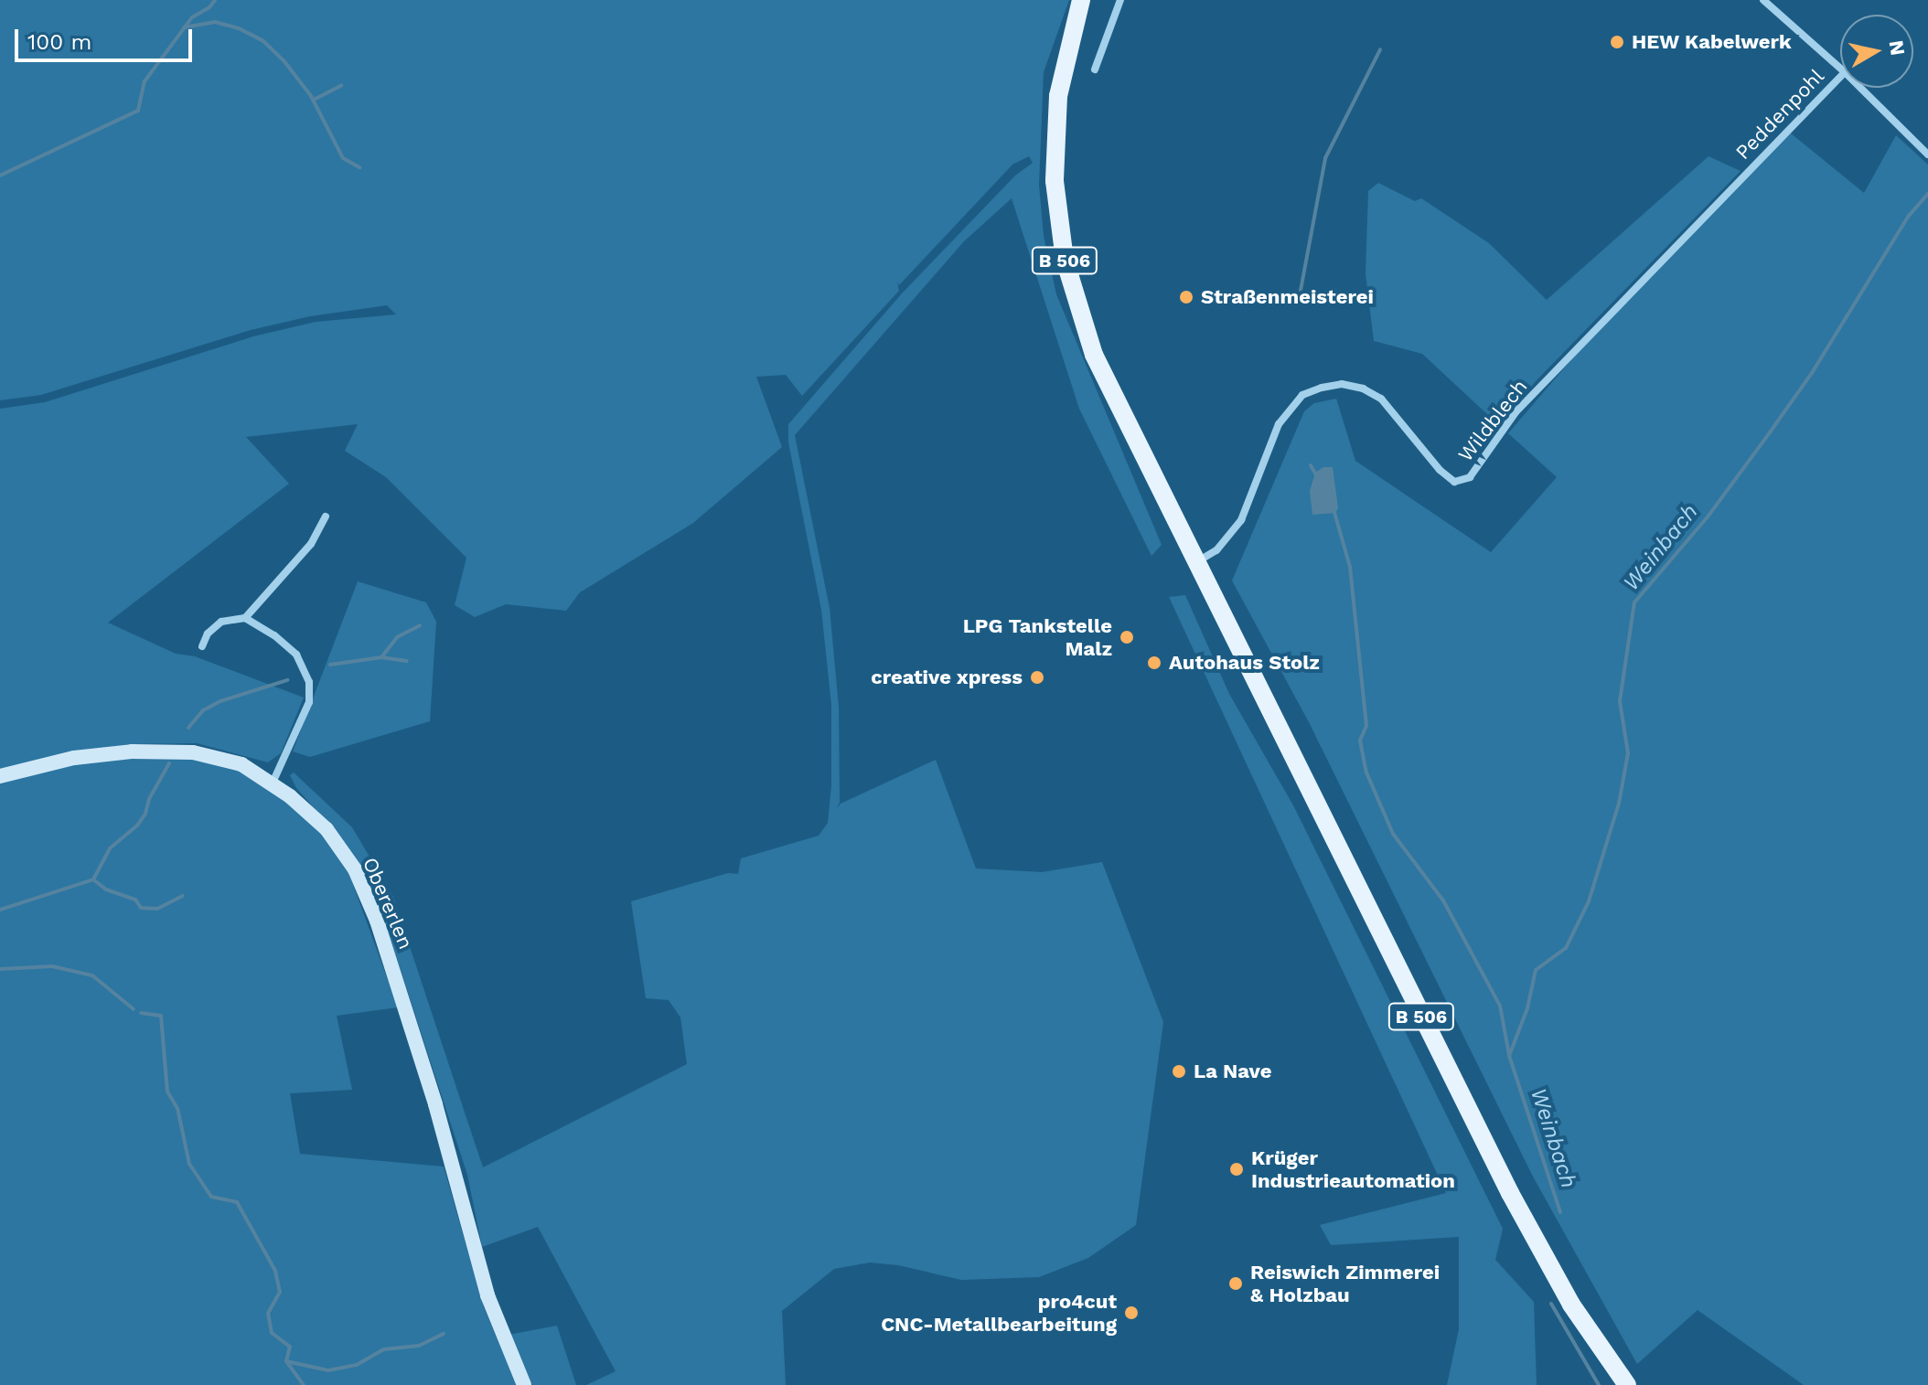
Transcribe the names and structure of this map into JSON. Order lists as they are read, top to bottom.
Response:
{
  "streets": {
    "main road": ["B 506", "Obererlen"],
    "street": ["Peddenpohl", "Wildblech"]
  },
  "crossings": [
    ["Peddenpohl", "Wildblech"],
    ["B 506", "Wildblech"]
  ],
  "water": ["Weinbach"],
  "places": [
    "HEW Kabelwerk",
    "Straßenmeisterei",
    "LPG Tankstelle Malz",
    "Autohaus Stolz",
    "creative xpress",
    "La Nave",
    "Krüger Industrieautomation",
    "Reiswich Zimmerei & Holzbau",
    "pro4cut CNC-Metallbearbeitung"
  ],
  "scale_bar": "100 m",
  "north": "right"
}
